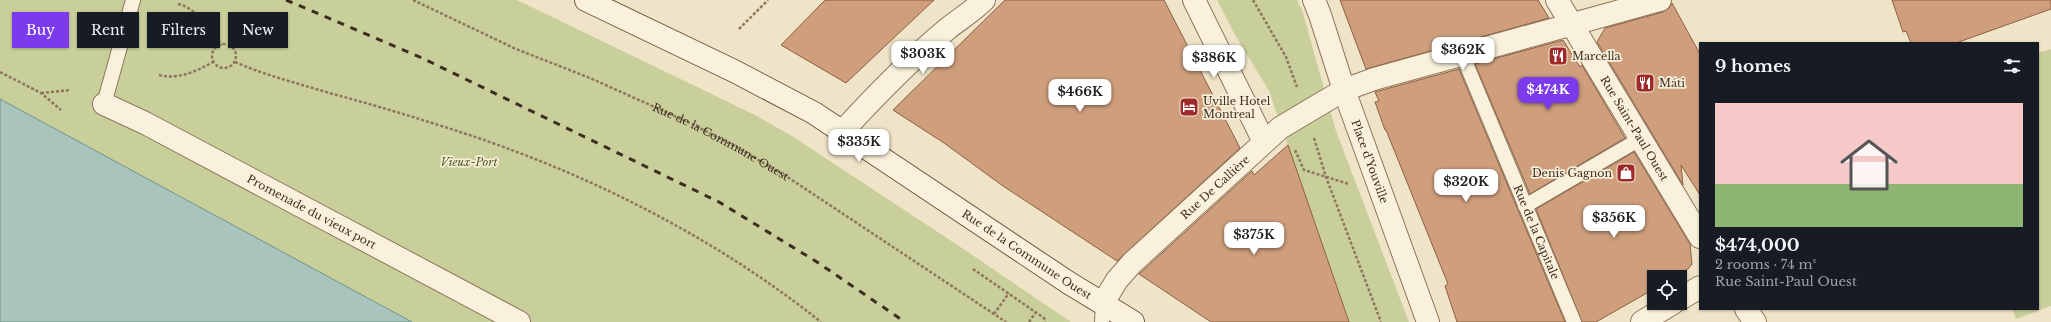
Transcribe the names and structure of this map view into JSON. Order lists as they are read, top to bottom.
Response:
{
  "streets": {
    "street": [
      "Rue Saint-Paul Ouest",
      "Rue de la Commune Ouest",
      "Place d'Youville",
      "Rue De Callière",
      "Promenade du vieux port"
    ],
    "lane": ["Rue de la Capitale"]
  },
  "crossings": [
    ["Rue Saint-Paul Ouest", "Rue De Callière"],
    ["Rue de la Commune Ouest", "Rue De Callière"],
    ["Place d'Youville", "Rue De Callière"],
    ["Rue De Callière", "Rue de la Capitale"]
  ],
  "parks": ["Vieux-Port"],
  "places": {
    "restaurant": ["Marcella", "Máti"],
    "hotel": ["Uville Hotel Montreal"],
    "shop": ["Denis Gagnon"]
  },
  "page": {
    "chip": [
      "Buy",
      "Rent",
      "Filters",
      "New"
    ],
    "price": [
      "$362K",
      "$303K",
      "$386K",
      "$474K",
      "$466K",
      "$335K",
      "$320K",
      "$356K",
      "$375K"
    ],
    "heading": "9 homes",
    "list": [
      {
        "name": "$474,000",
        "note": "2 rooms · 74 m² · Rue Saint-Paul Ouest"
      }
    ]
  }
}
